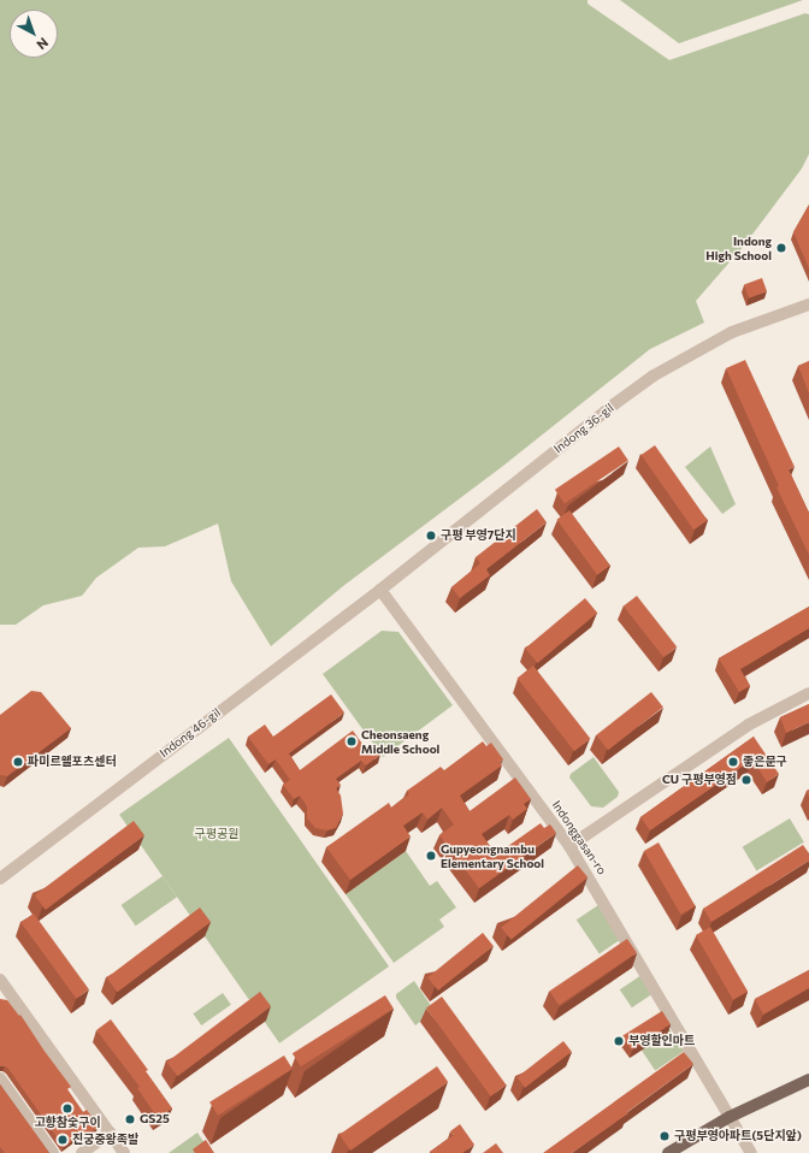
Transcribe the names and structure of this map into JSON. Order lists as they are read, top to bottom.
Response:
{
  "streets": {
    "street": ["Indong 36-gil", "Indong 46-gil", "Indonggasan-ro"]
  },
  "crossings": [
    ["Indong 36-gil", "Indong 46-gil"],
    ["Indong 36-gil", "Indonggasan-ro"],
    ["Indong 46-gil", "Indonggasan-ro"]
  ],
  "parks": ["구평공원"],
  "places": [
    "Indong High School",
    "구평 부영7단지",
    "Cheonsaeng Middle School",
    "파미르웰포츠센터",
    "좋은문구",
    "CU 구평부영점",
    "Gupyeongnambu Elementary School",
    "부영할인마트",
    "고향참숯구이",
    "GS25",
    "구평부영아파트(5단지앞)",
    "진궁중왕족발"
  ],
  "north": "bottom right"
}
